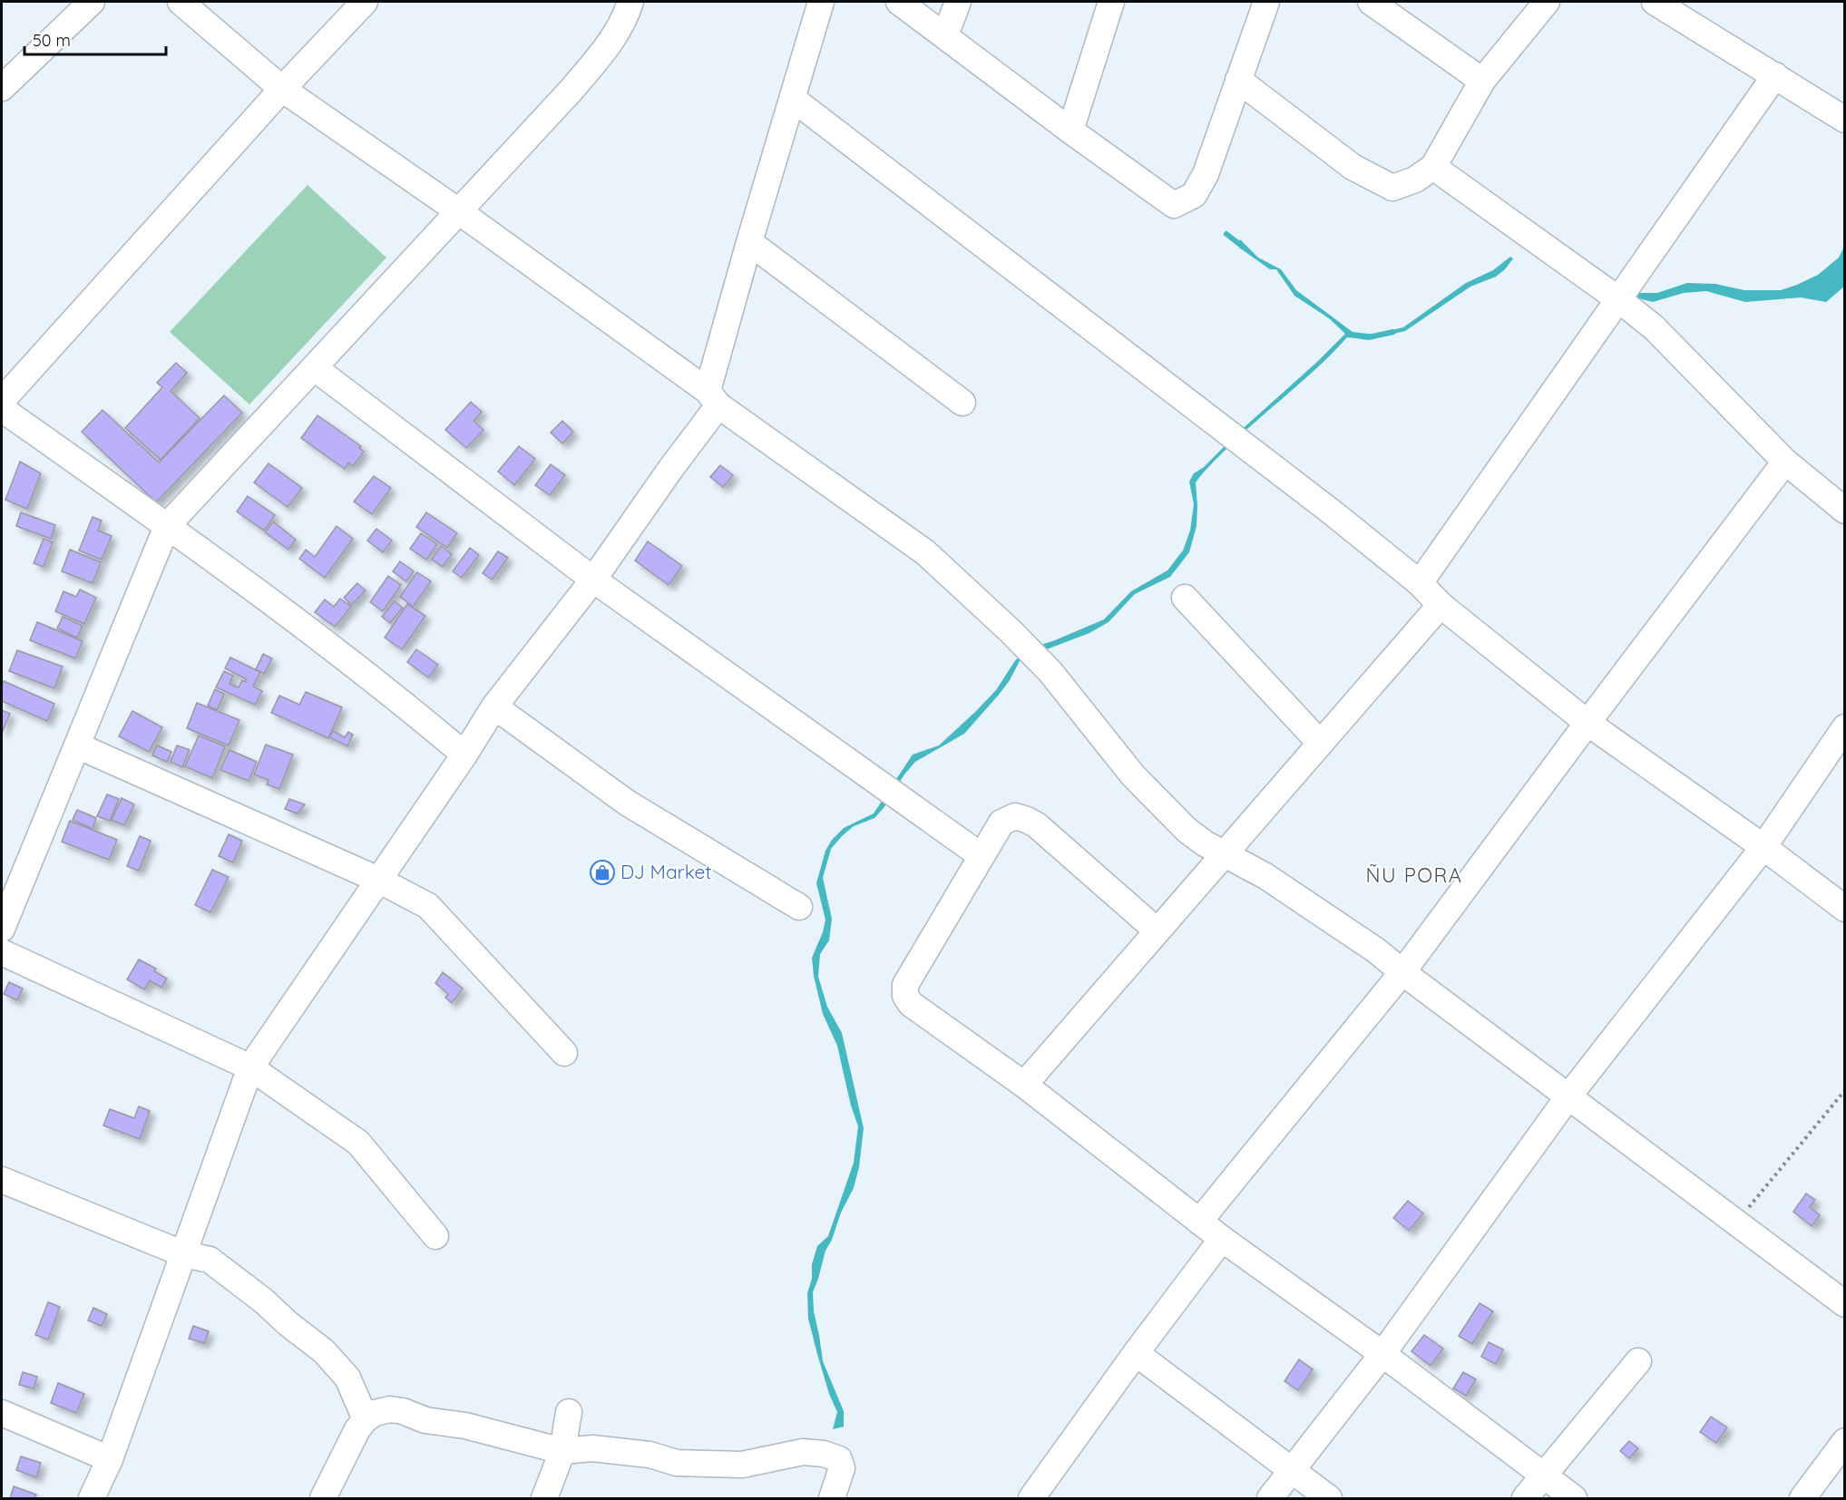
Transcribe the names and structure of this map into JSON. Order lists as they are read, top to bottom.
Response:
{
  "districts": ["ÑU PORA"],
  "places": {
    "shop": ["DJ Market"]
  },
  "scale_bar": "50 m"
}
